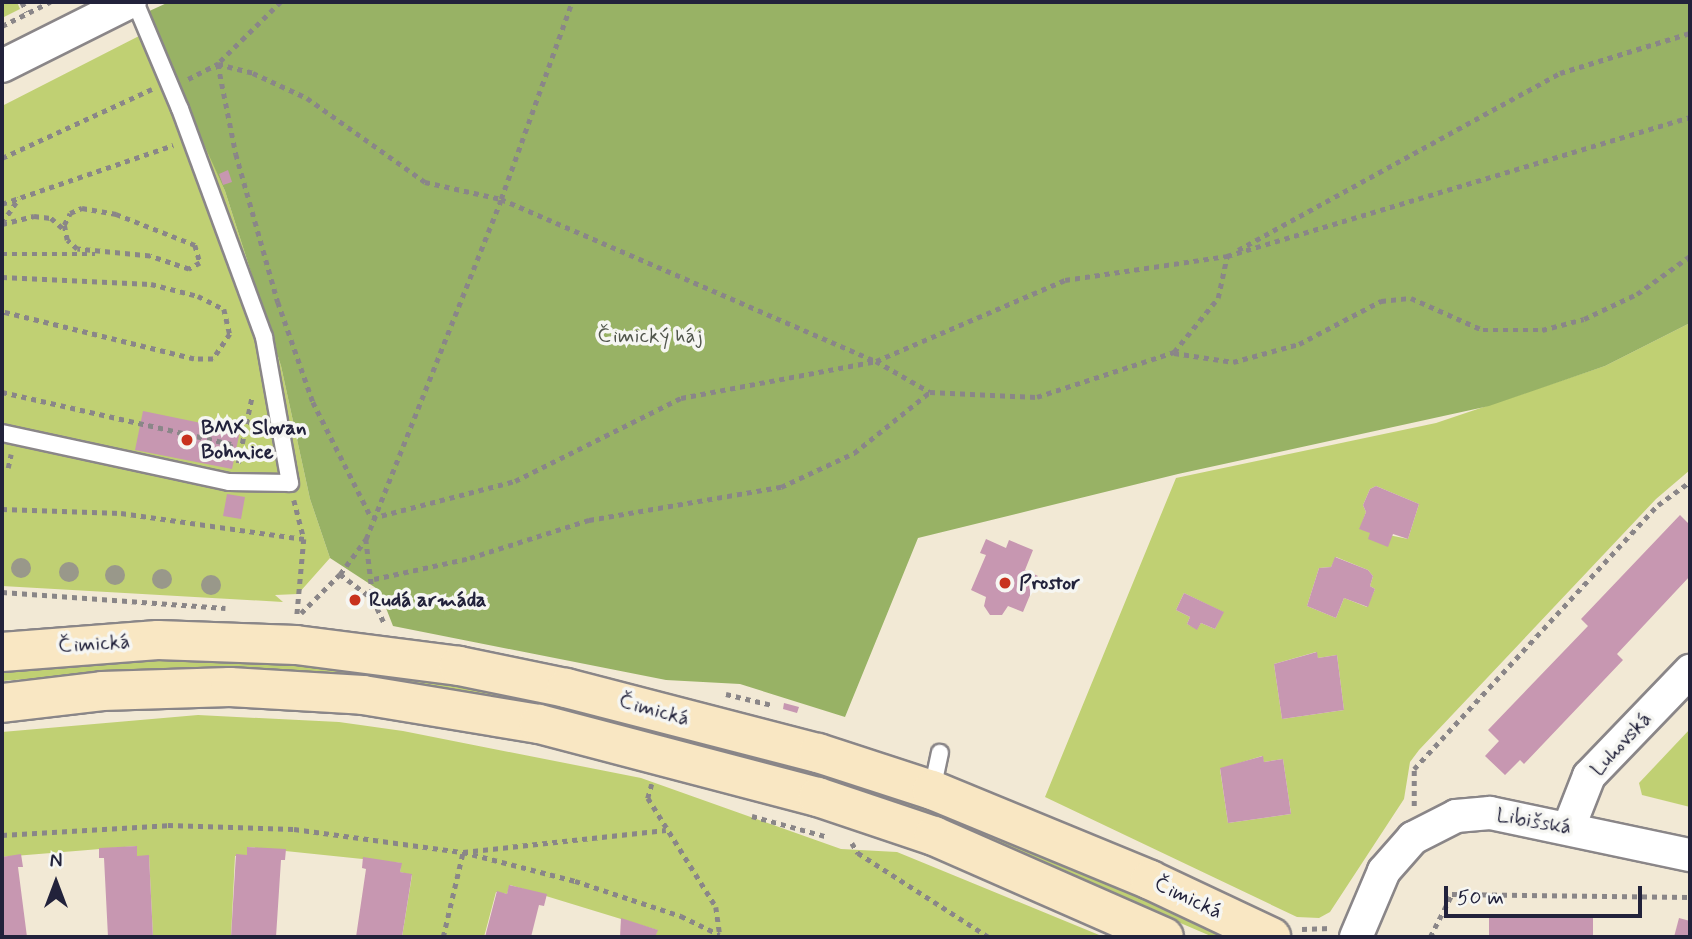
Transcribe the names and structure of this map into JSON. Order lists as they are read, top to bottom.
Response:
{
  "streets": {
    "main road": ["Čimická"],
    "street": ["Luhovská", "Libišská"]
  },
  "crossings": [
    ["Luhovská", "Libišská"]
  ],
  "parks": ["Čimický háj"],
  "places": ["BMX Slovan Bohnice", "Prostor", "Rudá armáda"],
  "scale_bar": "50 m",
  "north": "top"
}
